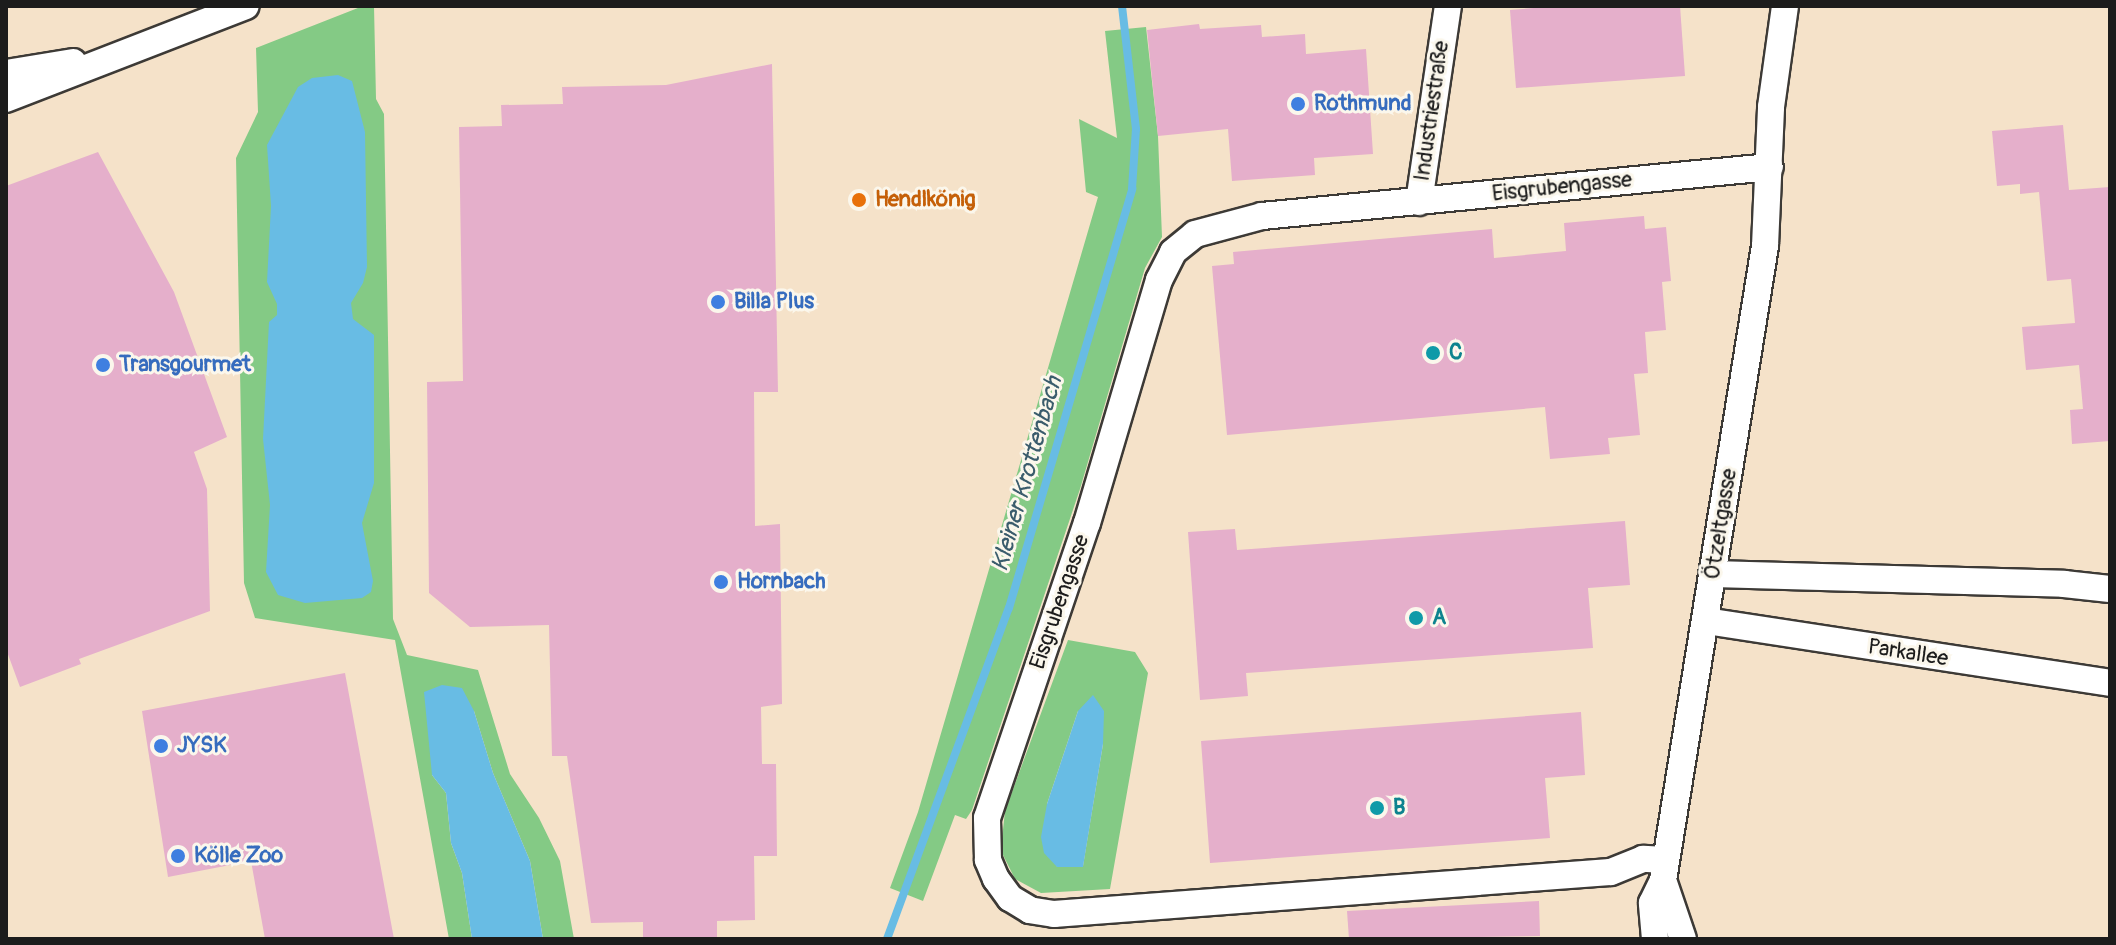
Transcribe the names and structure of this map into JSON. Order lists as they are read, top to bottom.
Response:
{
  "streets": {
    "street": [
      "Industriestraße",
      "Eisgrubengasse",
      "Ötzeltgasse",
      "Parkallee"
    ]
  },
  "crossings": [
    ["Industriestraße", "Eisgrubengasse"],
    ["Eisgrubengasse", "Ötzeltgasse"],
    ["Ötzeltgasse", "Parkallee"]
  ],
  "water": ["Kleiner Krottenbach"],
  "places": [
    "Rothmund",
    "Hendlkönig",
    "Billa Plus",
    "C",
    "Transgourmet",
    "Hornbach",
    "A",
    "JYSK",
    "B",
    "Kölle Zoo"
  ]
}
